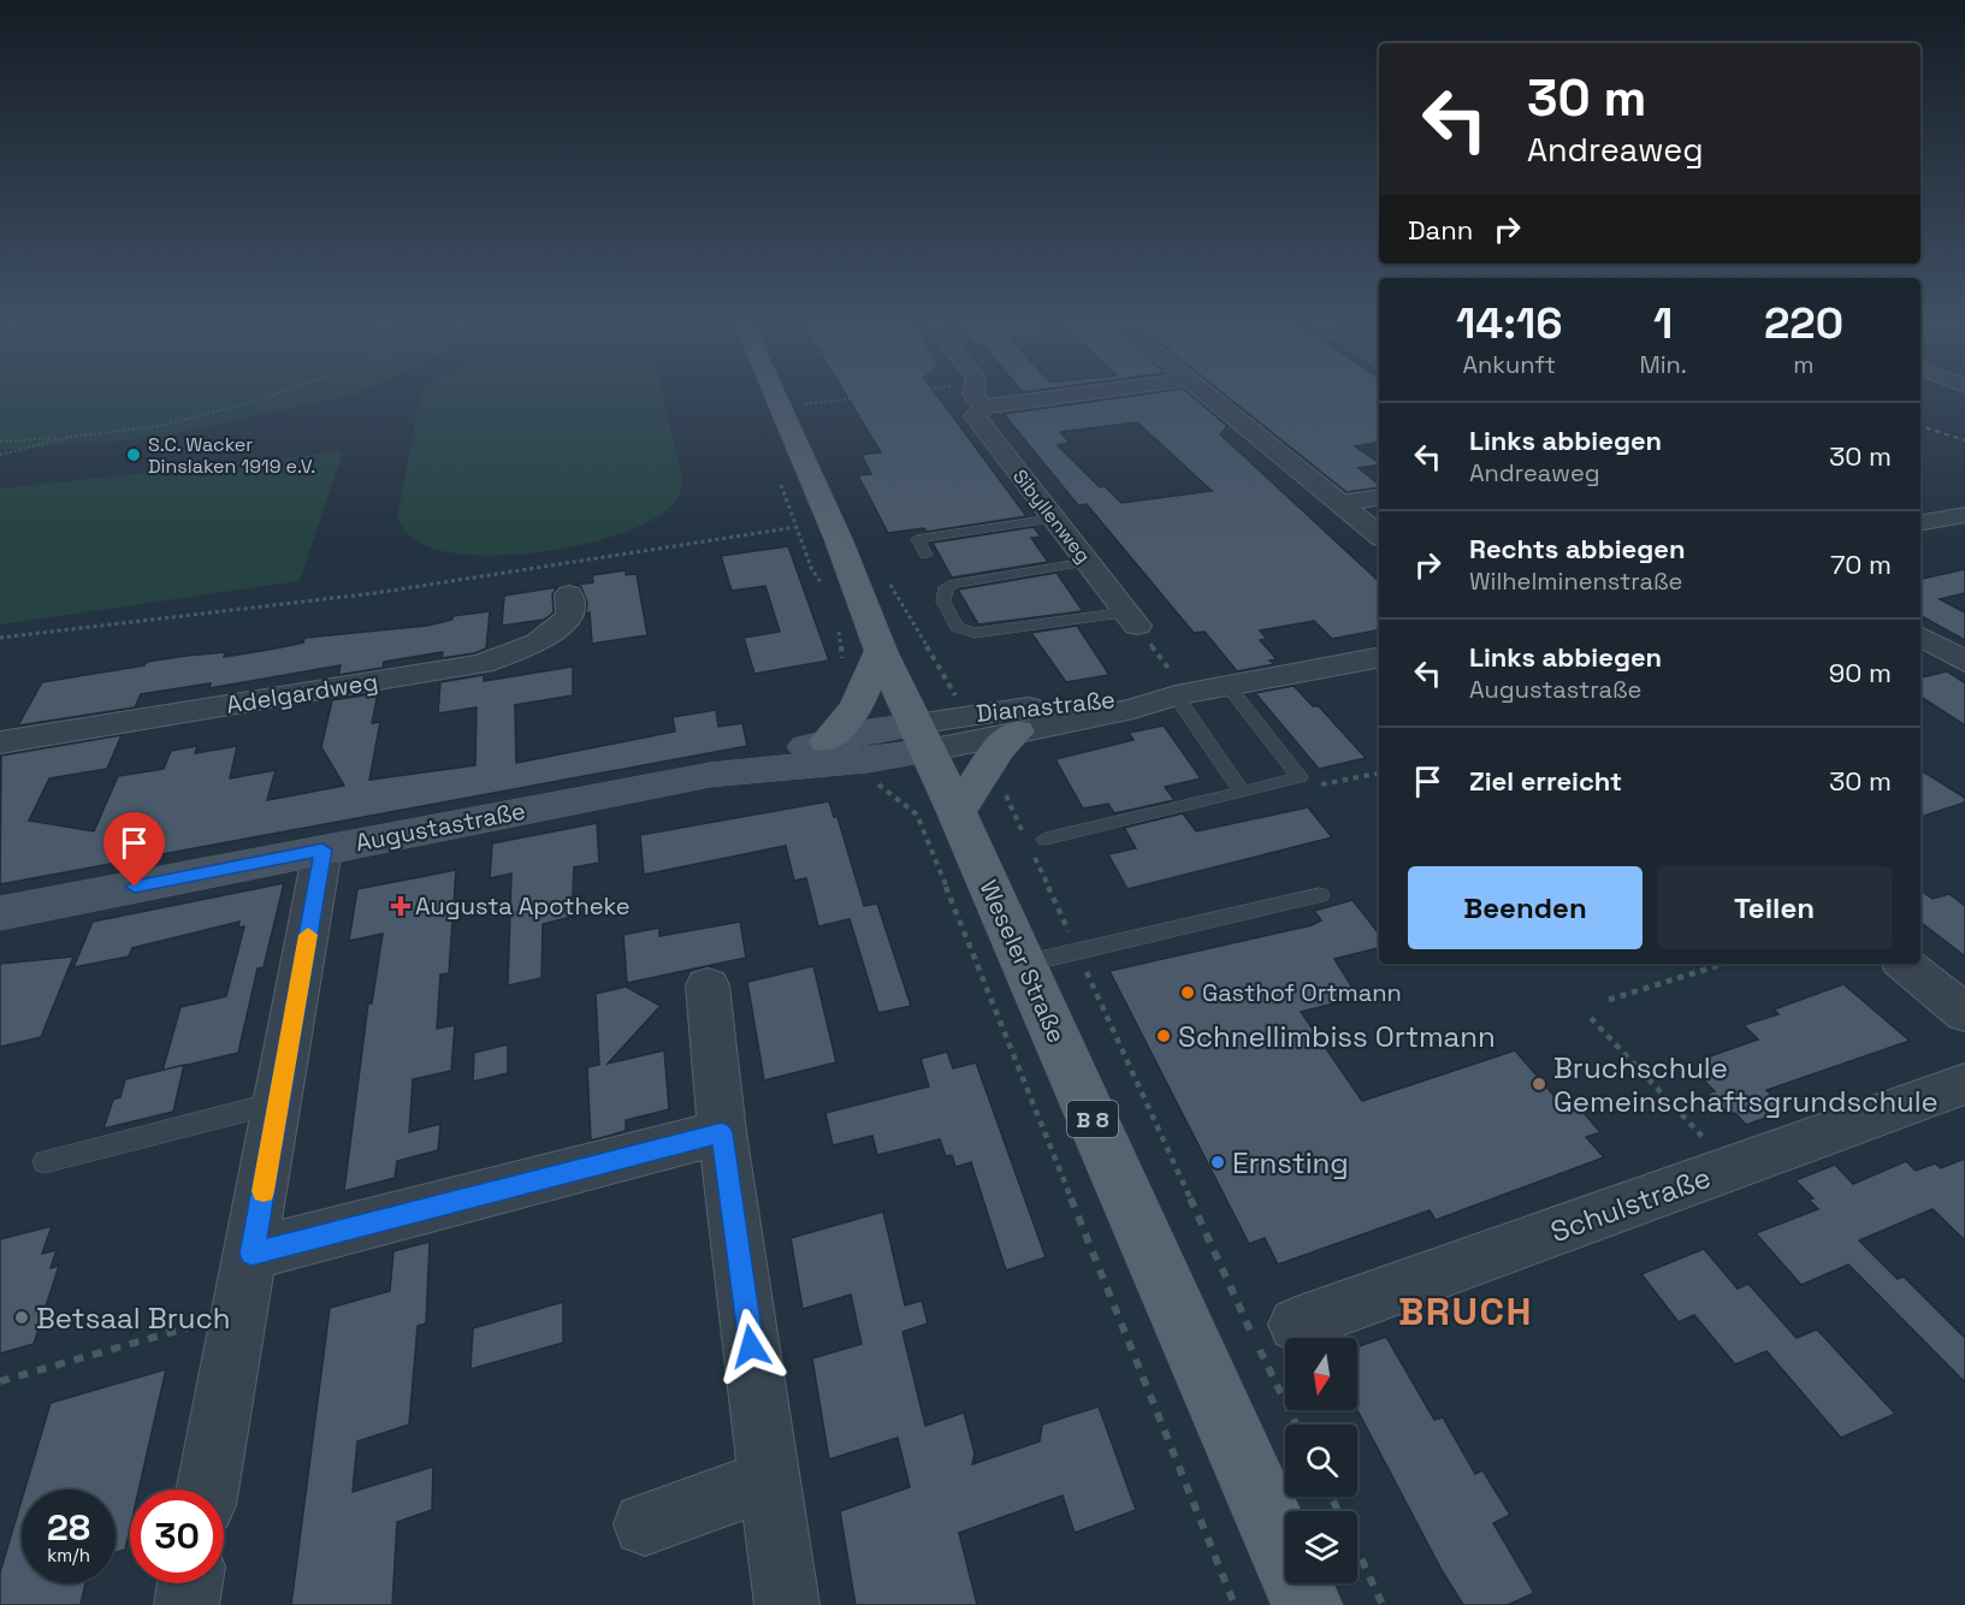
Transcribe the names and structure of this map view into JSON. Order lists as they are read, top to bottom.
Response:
{
  "streets": {
    "main road": ["Augustastraße", "Weseler Straße", "B 8"],
    "street": [
      "Sibyllenweg",
      "Adelgardweg",
      "Dianastraße",
      "Schulstraße"
    ]
  },
  "crossings": [
    ["Dianastraße", "Augustastraße"],
    ["Dianastraße", "Weseler Straße"],
    ["Augustastraße", "Weseler Straße"]
  ],
  "districts": ["BRUCH"],
  "places": {
    "other": [
      "S.C. Wacker Dinslaken 1919 e.V.",
      "Gasthof Ortmann",
      "Schnellimbiss Ortmann",
      "Bruchschule Gemeinschaftsgrundschule",
      "Ernsting",
      "Betsaal Bruch"
    ],
    "health": ["Augusta Apotheke"]
  },
  "north": "bottom",
  "page": {
    "turn": ["30 m", "Andreaweg"],
    "then": "Dann",
    "eta": [
      "14:16",
      "Ankunft",
      "1",
      "Min.",
      "220",
      "m"
    ],
    "list": [
      {
        "name": "Links abbiegen",
        "note": "Andreaweg",
        "value": "30 m"
      },
      {
        "name": "Rechts abbiegen",
        "note": "Wilhelminenstraße",
        "value": "70 m"
      },
      {
        "name": "Links abbiegen",
        "note": "Augustastraße",
        "value": "90 m"
      },
      {
        "name": "Ziel erreicht",
        "value": "30 m"
      }
    ],
    "buttons": ["Beenden", "Teilen"],
    "speed": "28 km/h",
    "limit": "30"
  }
}
